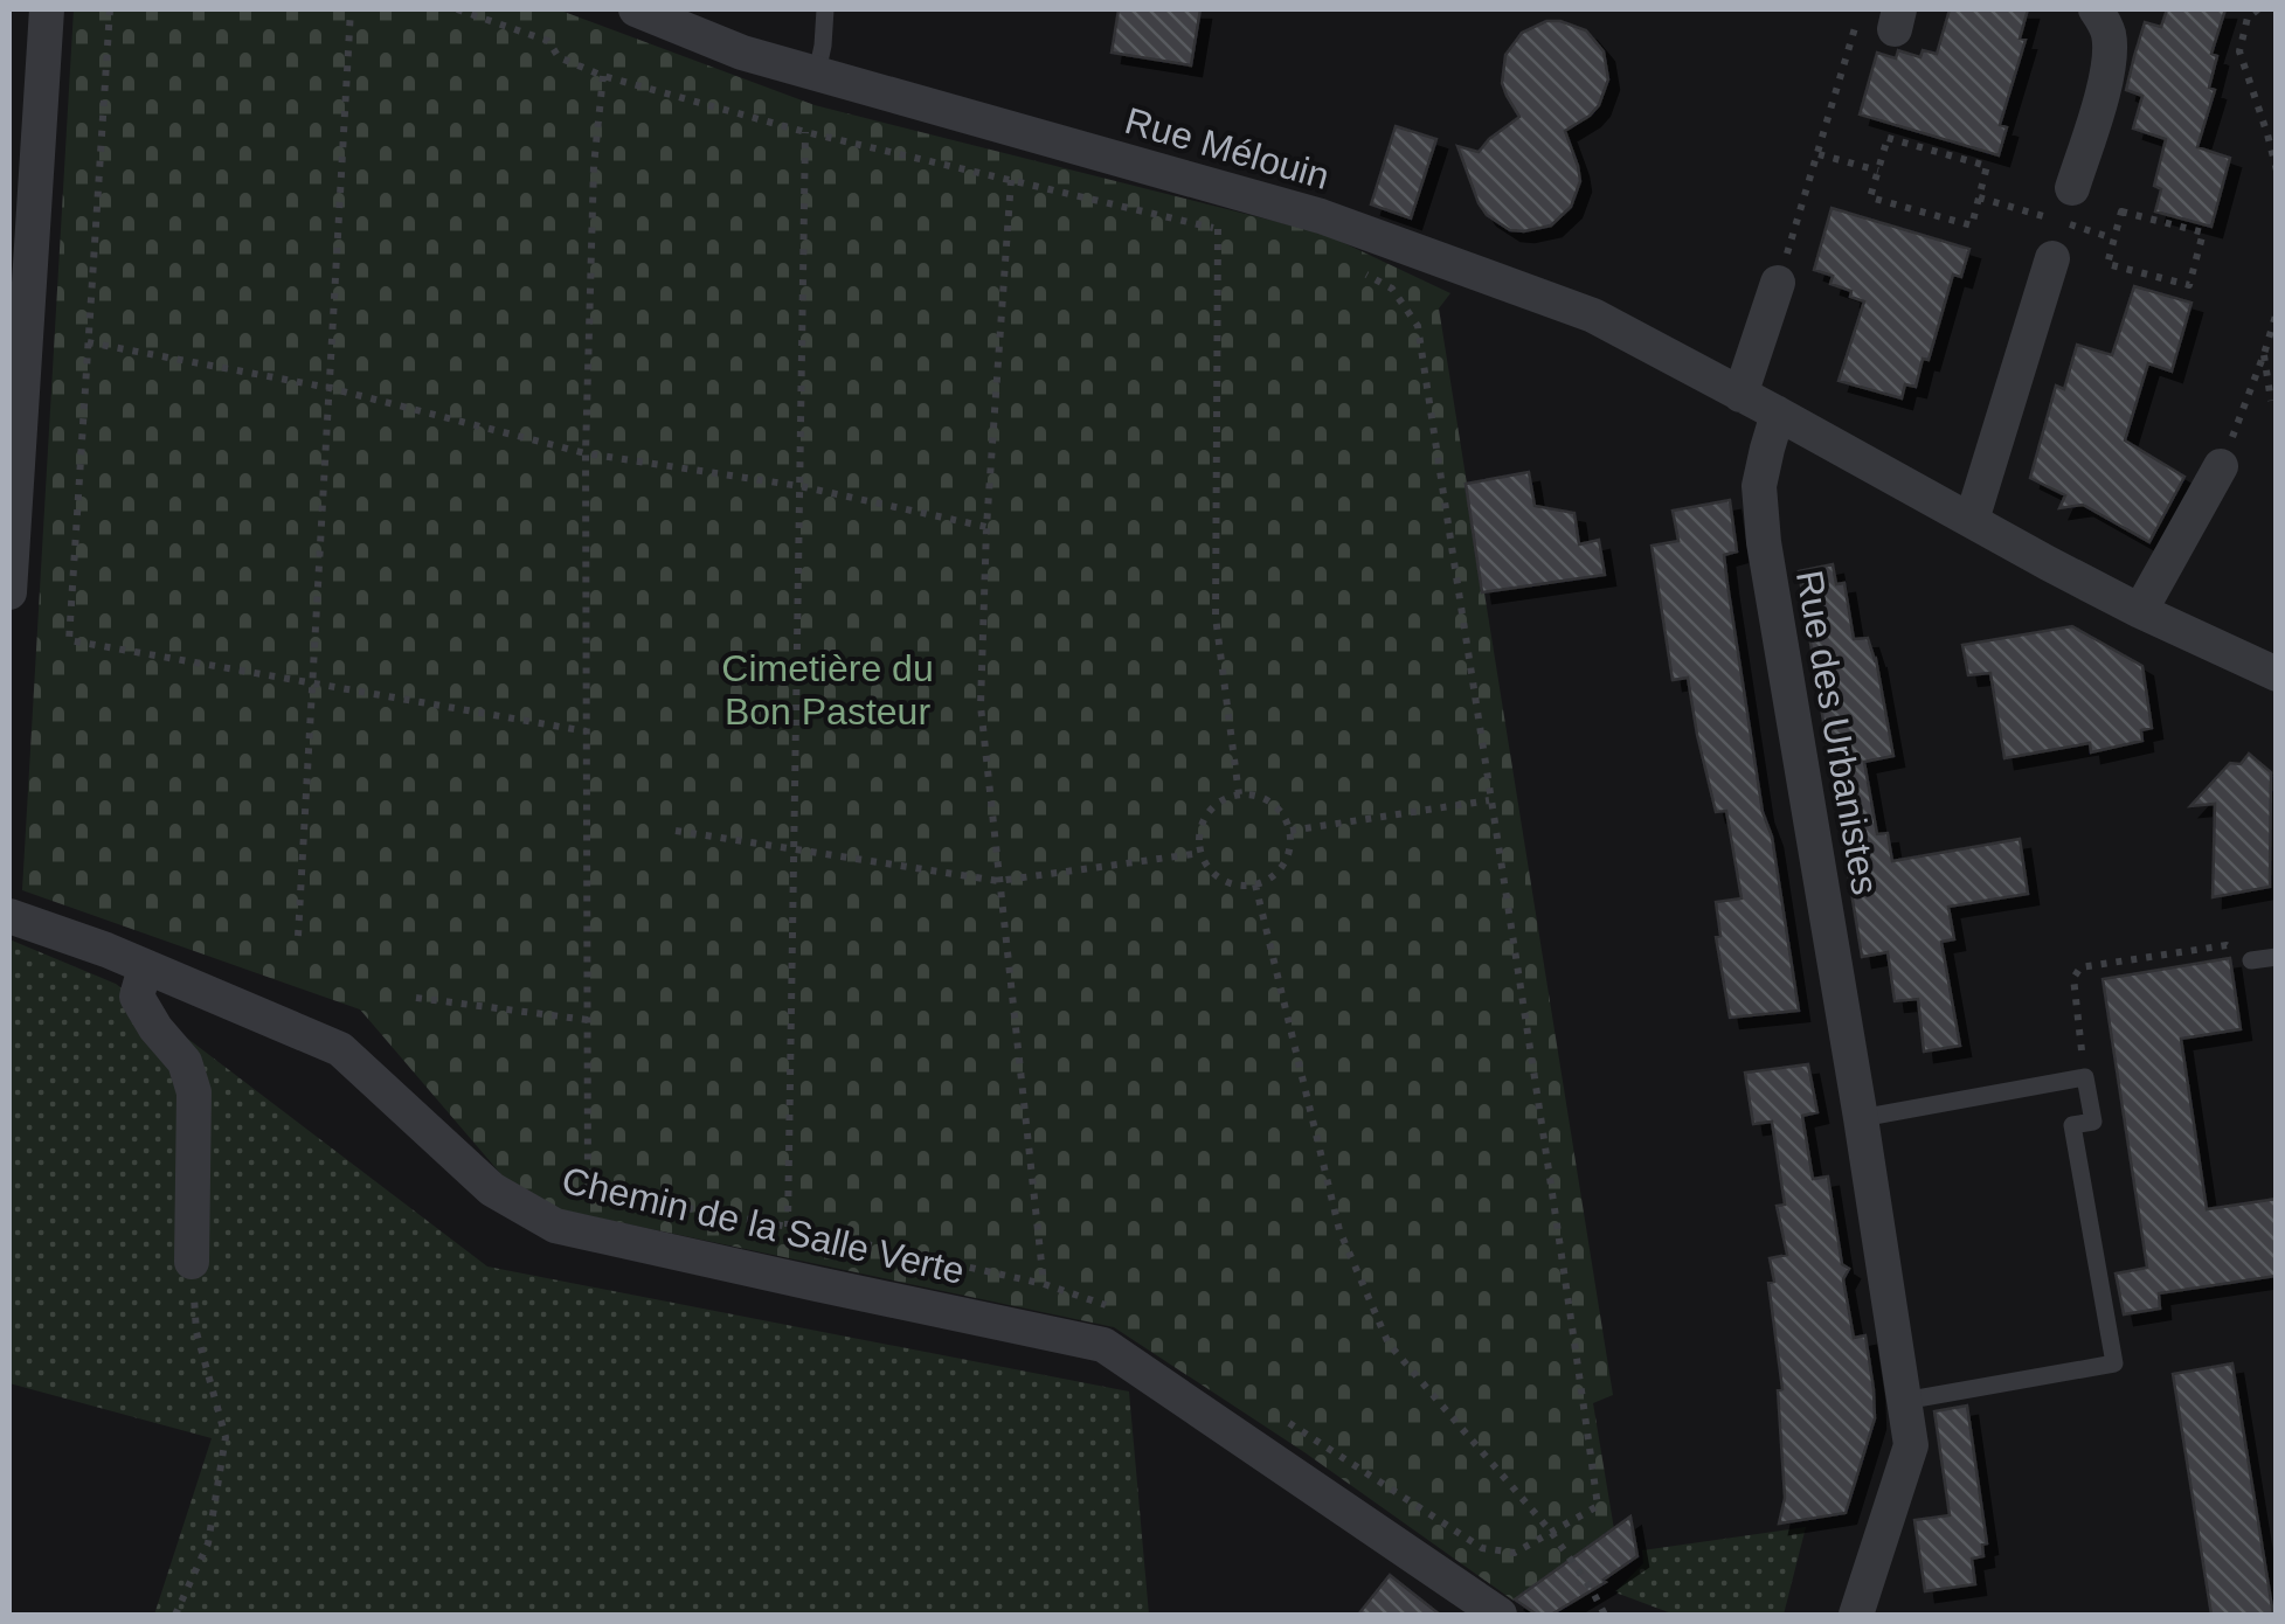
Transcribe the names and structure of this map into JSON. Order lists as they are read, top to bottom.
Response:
{
  "streets": {
    "street": ["Rue Mélouin", "Rue des Urbanistes", "Chemin de la Salle Verte"]
  },
  "crossings": [
    ["Rue Mélouin", "Rue des Urbanistes"]
  ],
  "parks": ["Cimetière du Bon Pasteur"]
}
